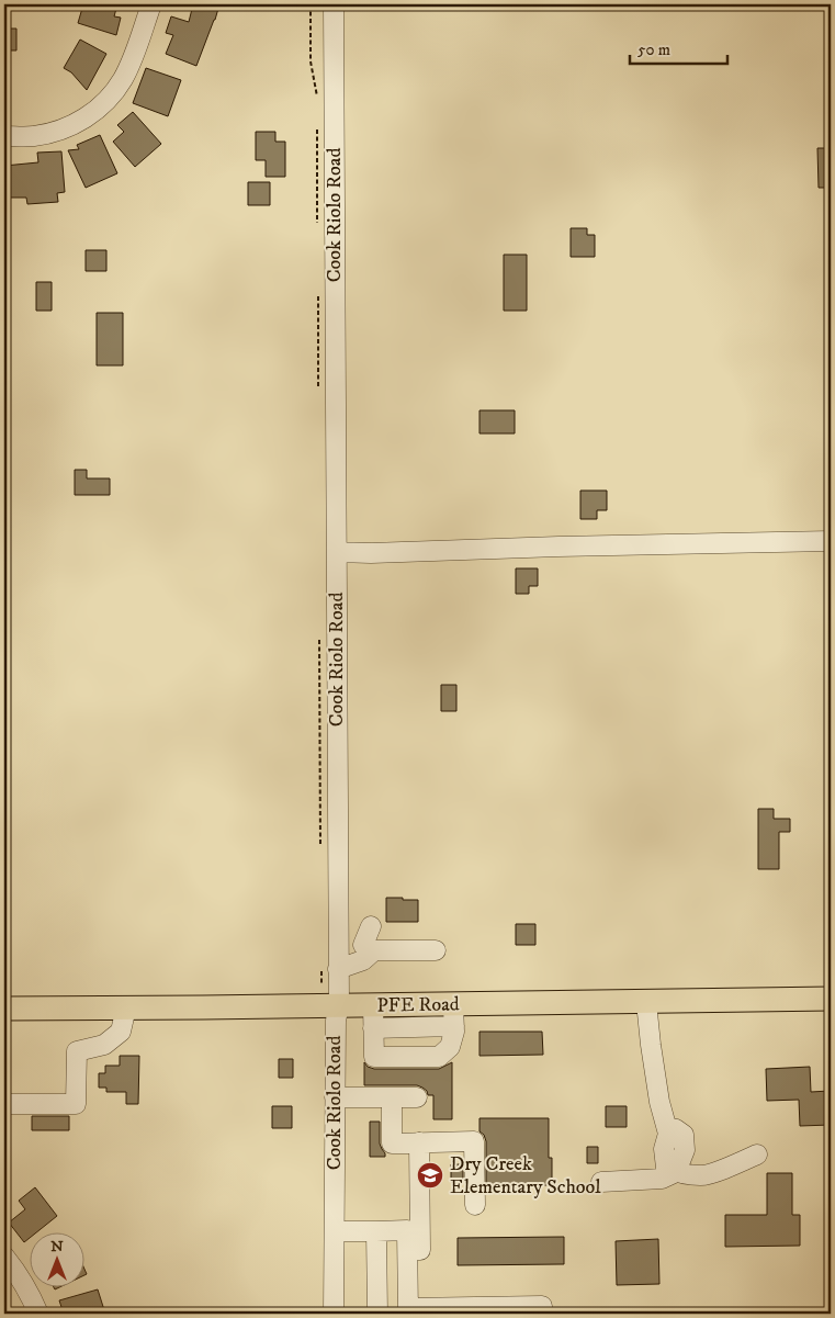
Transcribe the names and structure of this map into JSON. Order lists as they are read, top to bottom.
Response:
{
  "streets": {
    "main road": ["PFE Road"],
    "street": ["Cook Riolo Road"]
  },
  "crossings": [
    ["Cook Riolo Road", "PFE Road"]
  ],
  "places": {
    "school or university": ["Dry Creek Elementary School"]
  },
  "scale_bar": "50 m",
  "north": "top"
}
